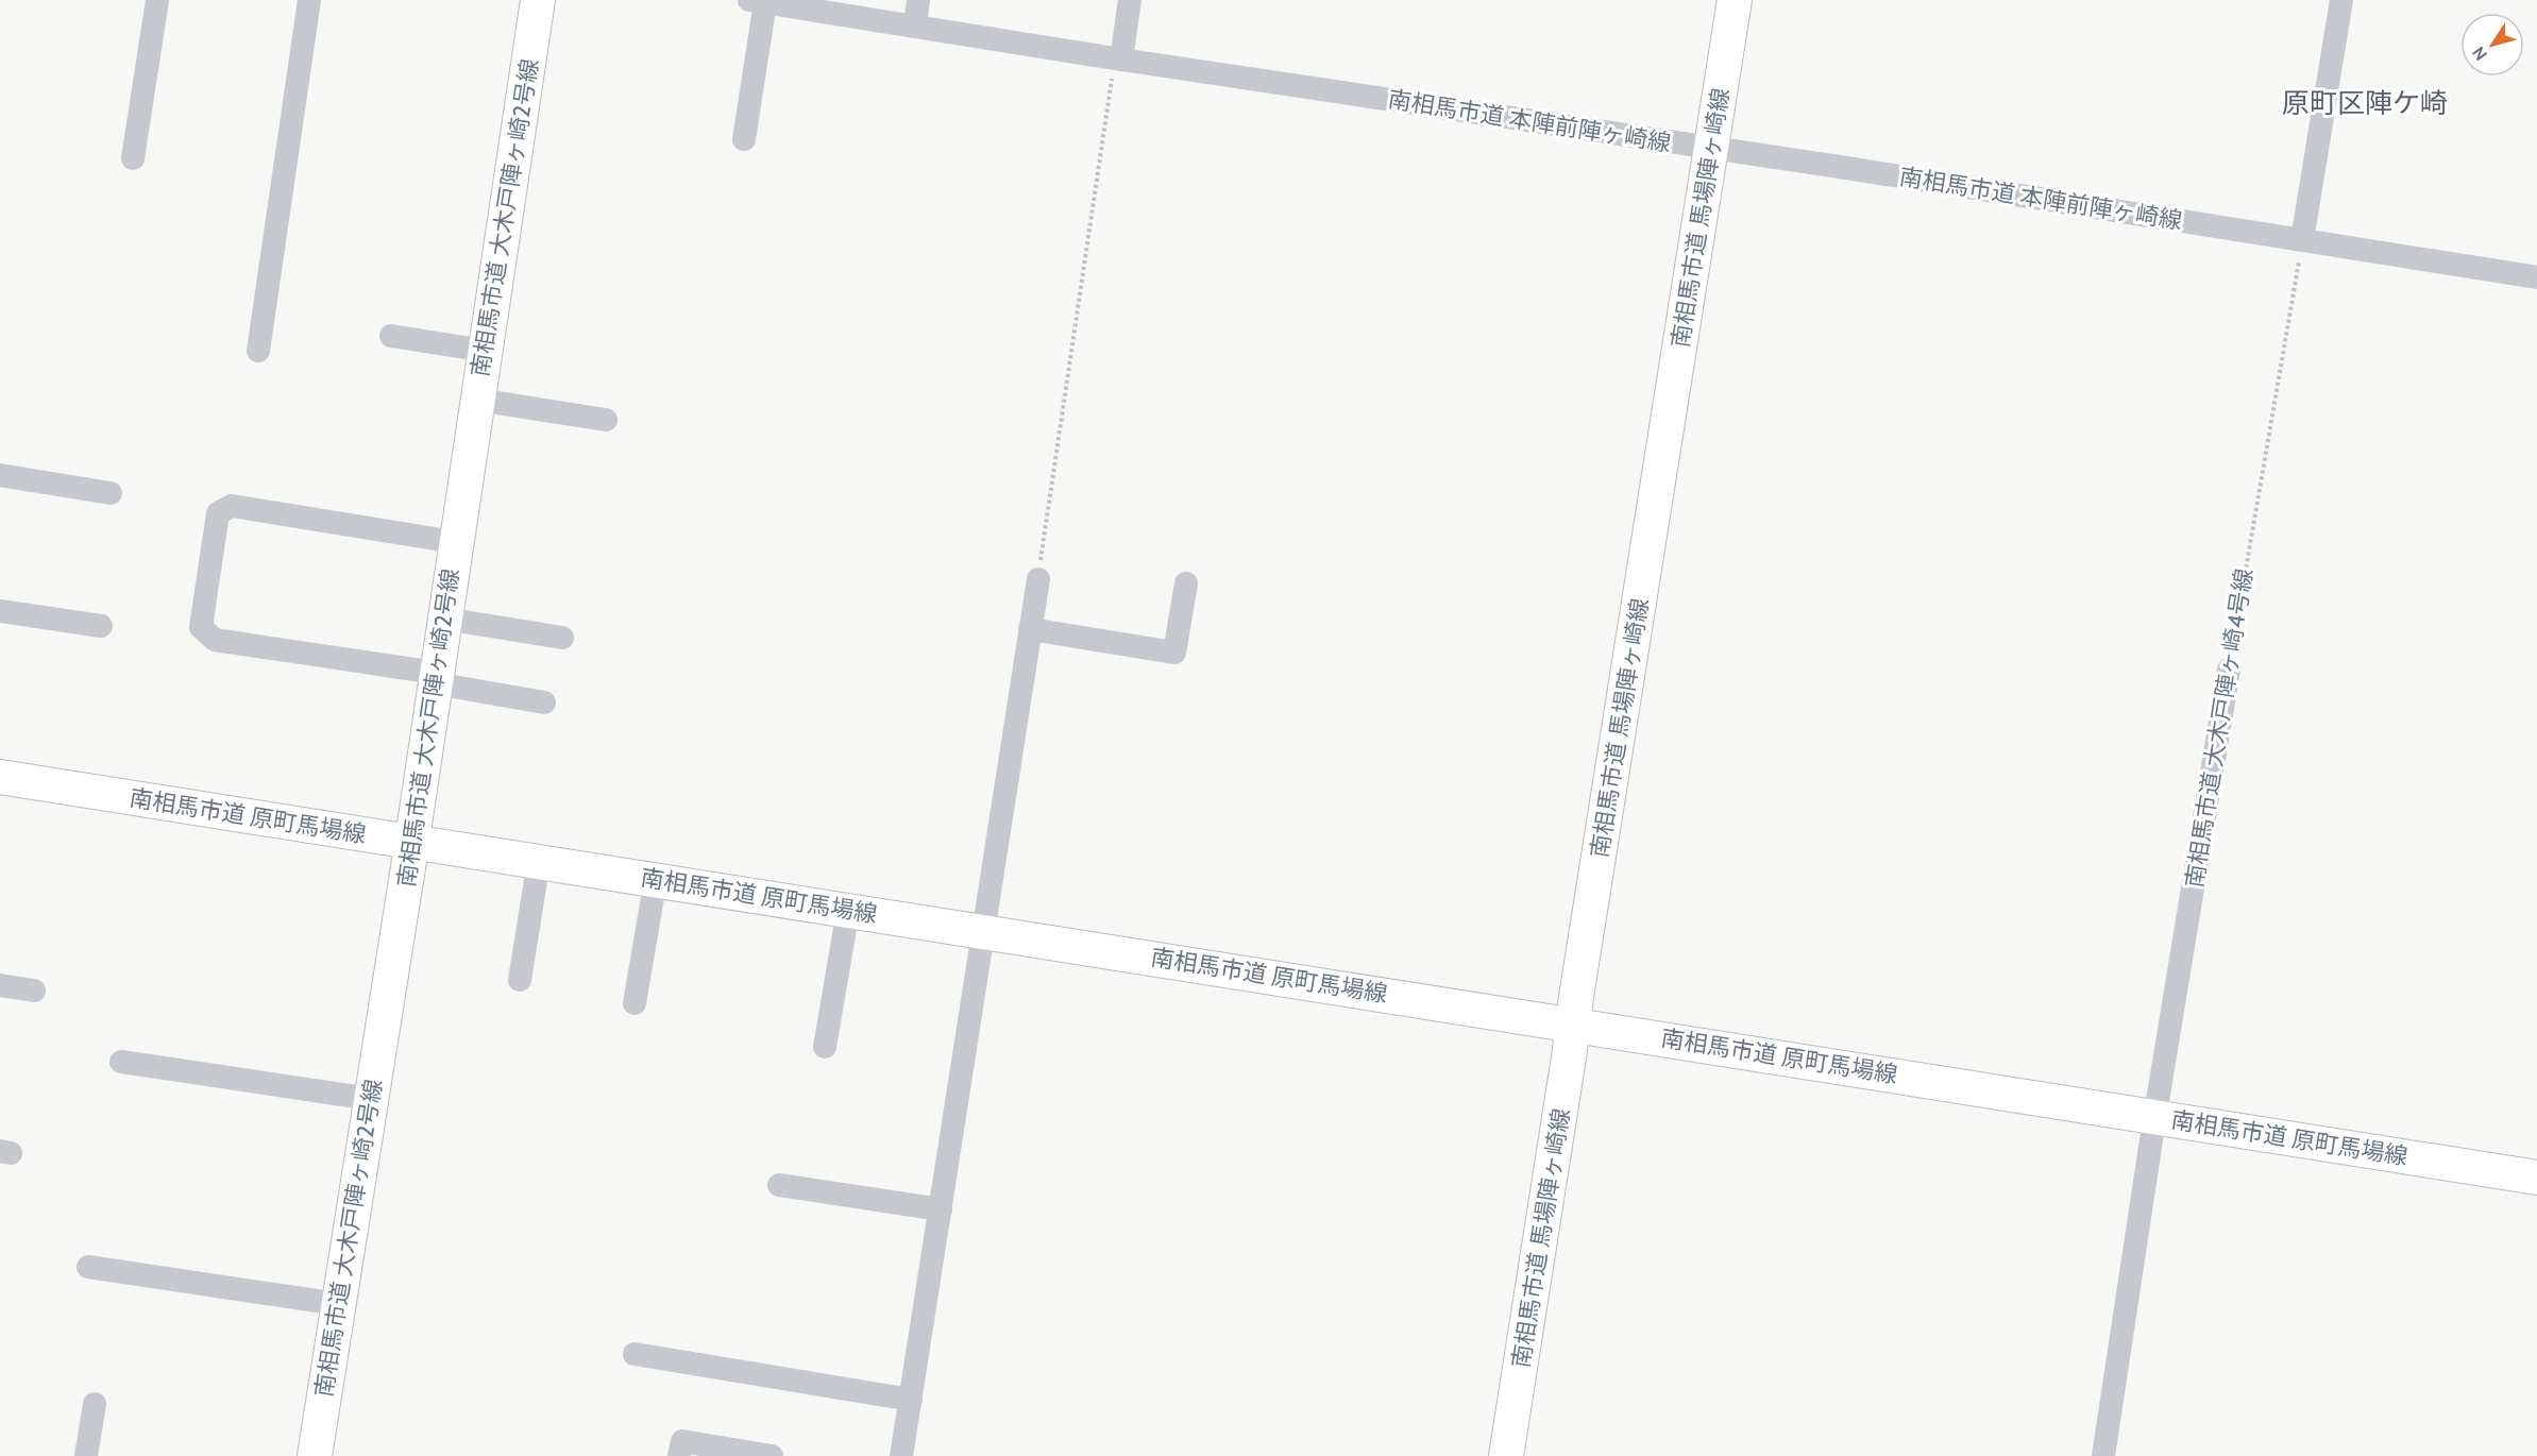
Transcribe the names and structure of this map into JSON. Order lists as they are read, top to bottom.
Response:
{
  "streets": {
    "street": [
      "南相馬市道 本陣前陣ヶ崎線",
      "南相馬市道 大木戸陣ヶ崎2号線",
      "南相馬市道 馬場陣ヶ崎線",
      "南相馬市道 大木戸陣ヶ崎4号線",
      "南相馬市道 原町馬場線"
    ]
  },
  "crossings": [
    ["南相馬市道 本陣前陣ヶ崎線", "南相馬市道 馬場陣ヶ崎線"],
    ["南相馬市道 本陣前陣ヶ崎線", "南相馬市道 大木戸陣ヶ崎4号線"],
    ["南相馬市道 大木戸陣ヶ崎2号線", "南相馬市道 原町馬場線"],
    ["南相馬市道 馬場陣ヶ崎線", "南相馬市道 原町馬場線"],
    ["南相馬市道 大木戸陣ヶ崎4号線", "南相馬市道 原町馬場線"]
  ],
  "districts": ["原町区陣ケ崎"],
  "north": "bottom left"
}
